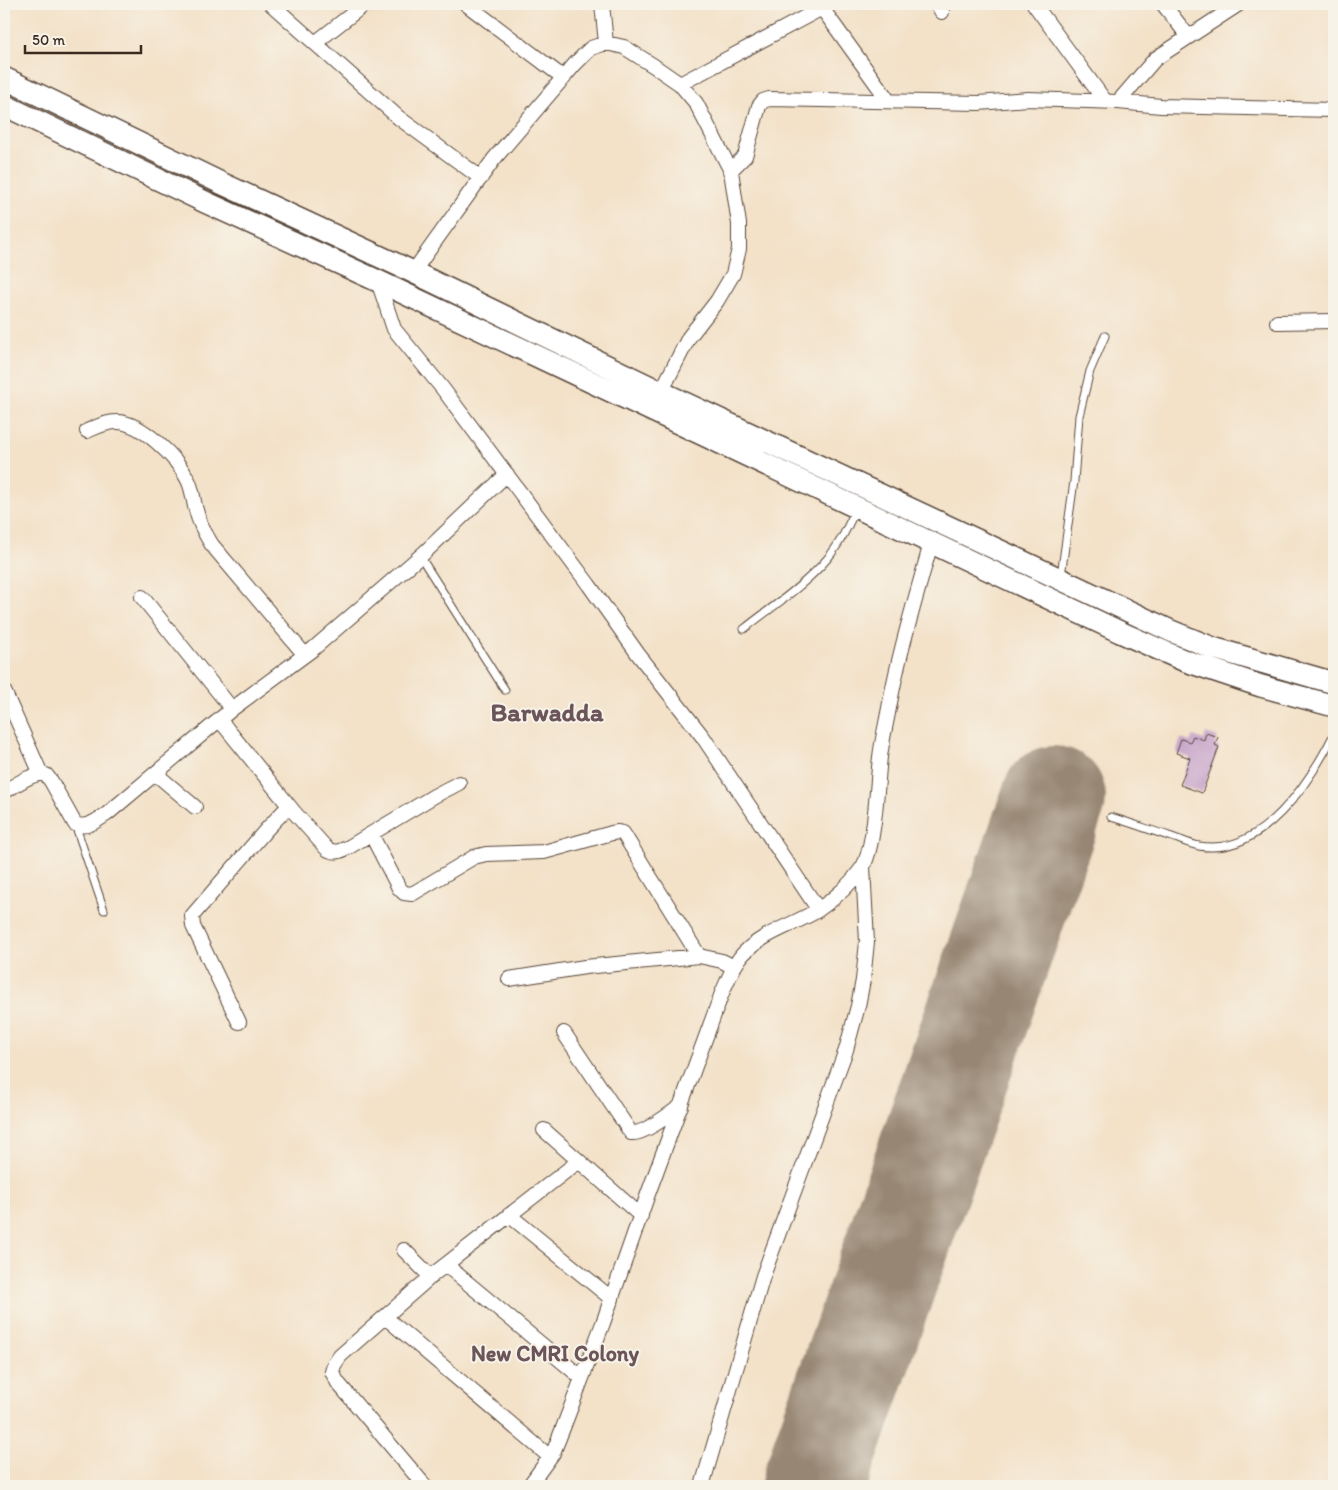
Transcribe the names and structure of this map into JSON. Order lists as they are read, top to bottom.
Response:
{
  "districts": ["Barwadda", "New CMRI Colony"],
  "scale_bar": "50 m"
}
